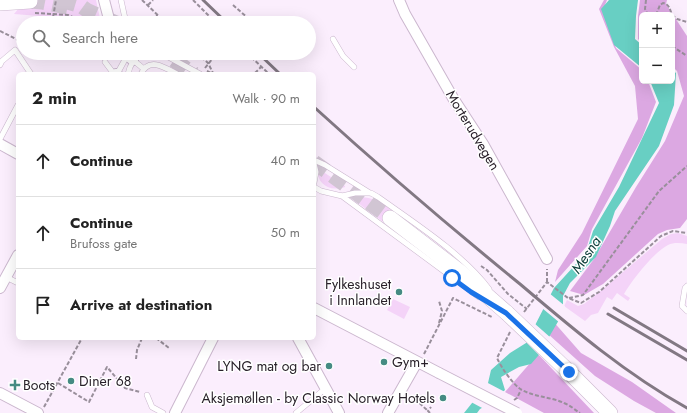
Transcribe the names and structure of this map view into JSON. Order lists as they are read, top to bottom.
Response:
{
  "streets": {
    "street": ["Morterudvegen"]
  },
  "water": ["Mesna"],
  "places": {
    "other": [
      "Fylkeshuset i Innlandet",
      "Gym+",
      "LYNG mat og bar",
      "Diner 68",
      "Aksjemøllen - by Classic Norway Hotels"
    ],
    "health": ["Boots"]
  },
  "page": {
    "map_buttons": ["+", "−"],
    "search": "Search here",
    "heading": ["2 min", "Walk · 90 m"],
    "list": [
      ["Continue", "40 m"],
      ["Continue", "Brufoss gate", "50 m"],
      "Arrive at destination"
    ]
  }
}
